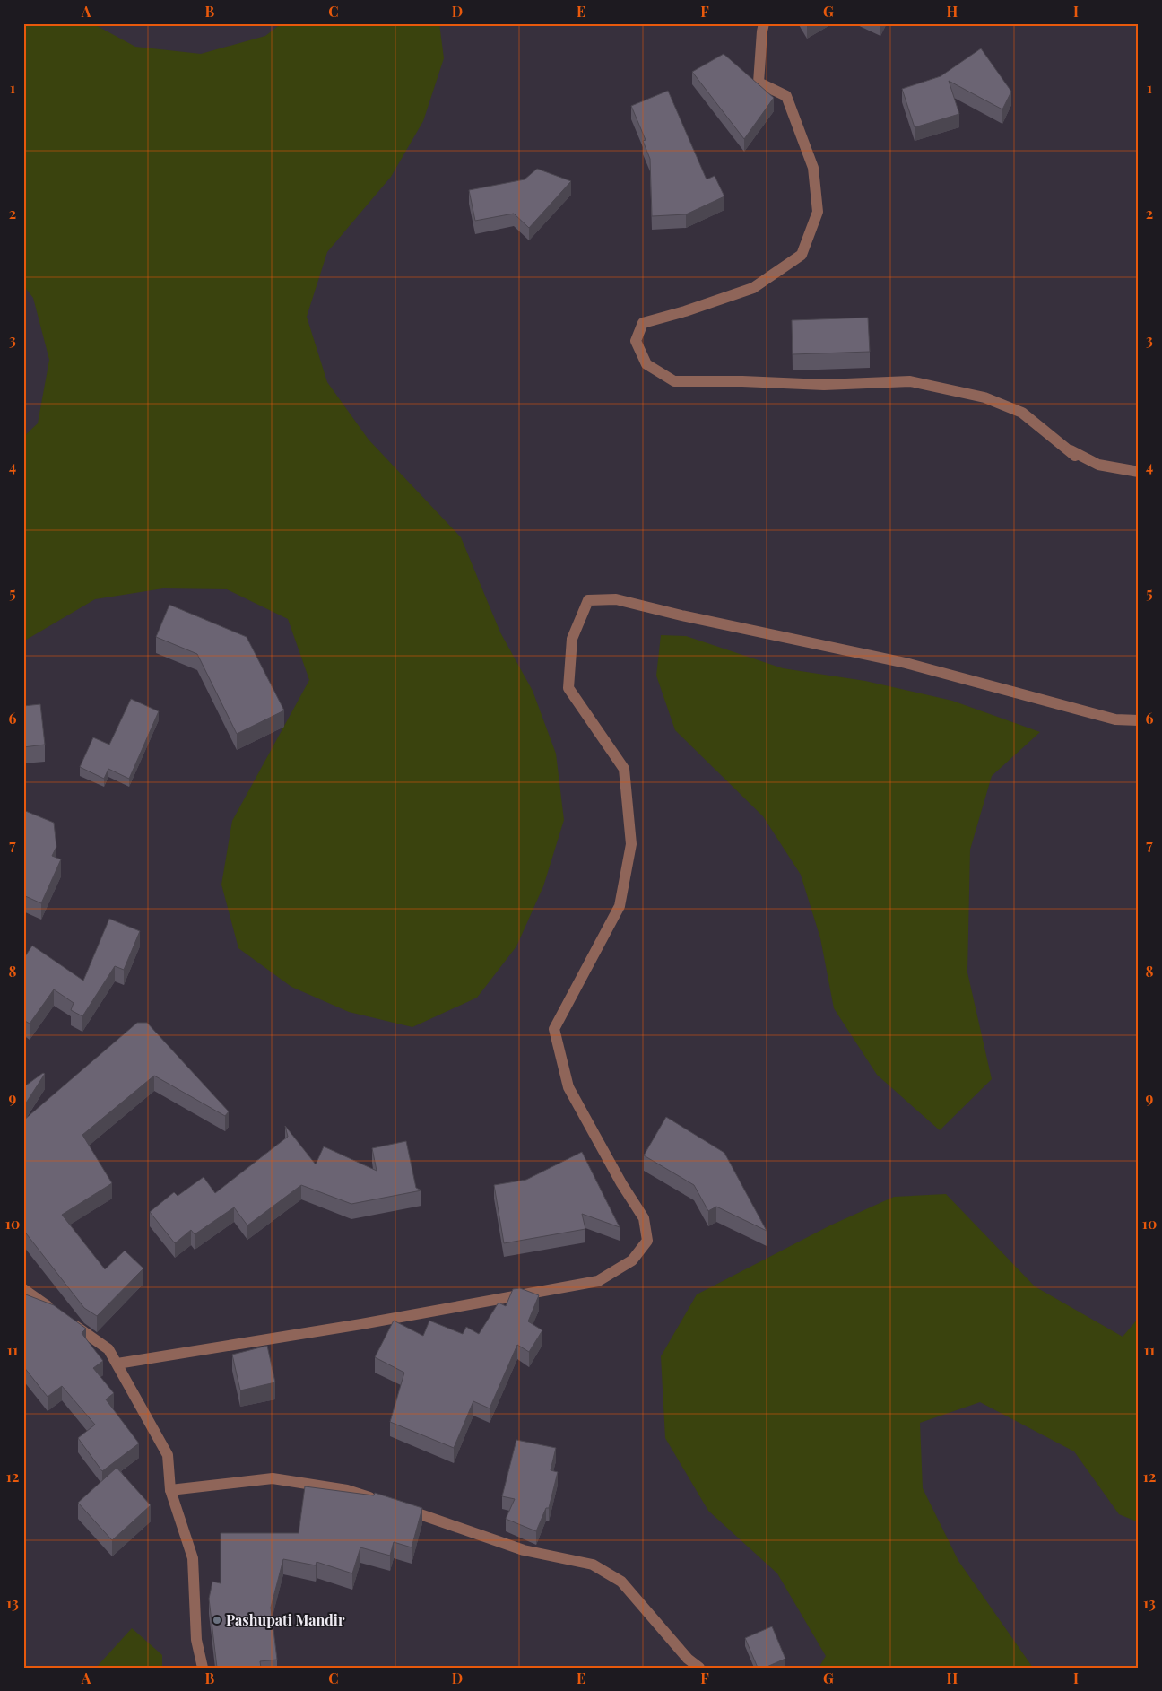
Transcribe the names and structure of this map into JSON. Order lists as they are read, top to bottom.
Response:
{
  "places": ["Pashupati Mandir"],
  "grid": {
    "columns": [
      "A",
      "B",
      "C",
      "D",
      "E",
      "F",
      "G",
      "H",
      "I"
    ],
    "rows": [
      "1",
      "2",
      "3",
      "4",
      "5",
      "6",
      "7",
      "8",
      "9",
      "10",
      "11",
      "12",
      "13"
    ]
  }
}
